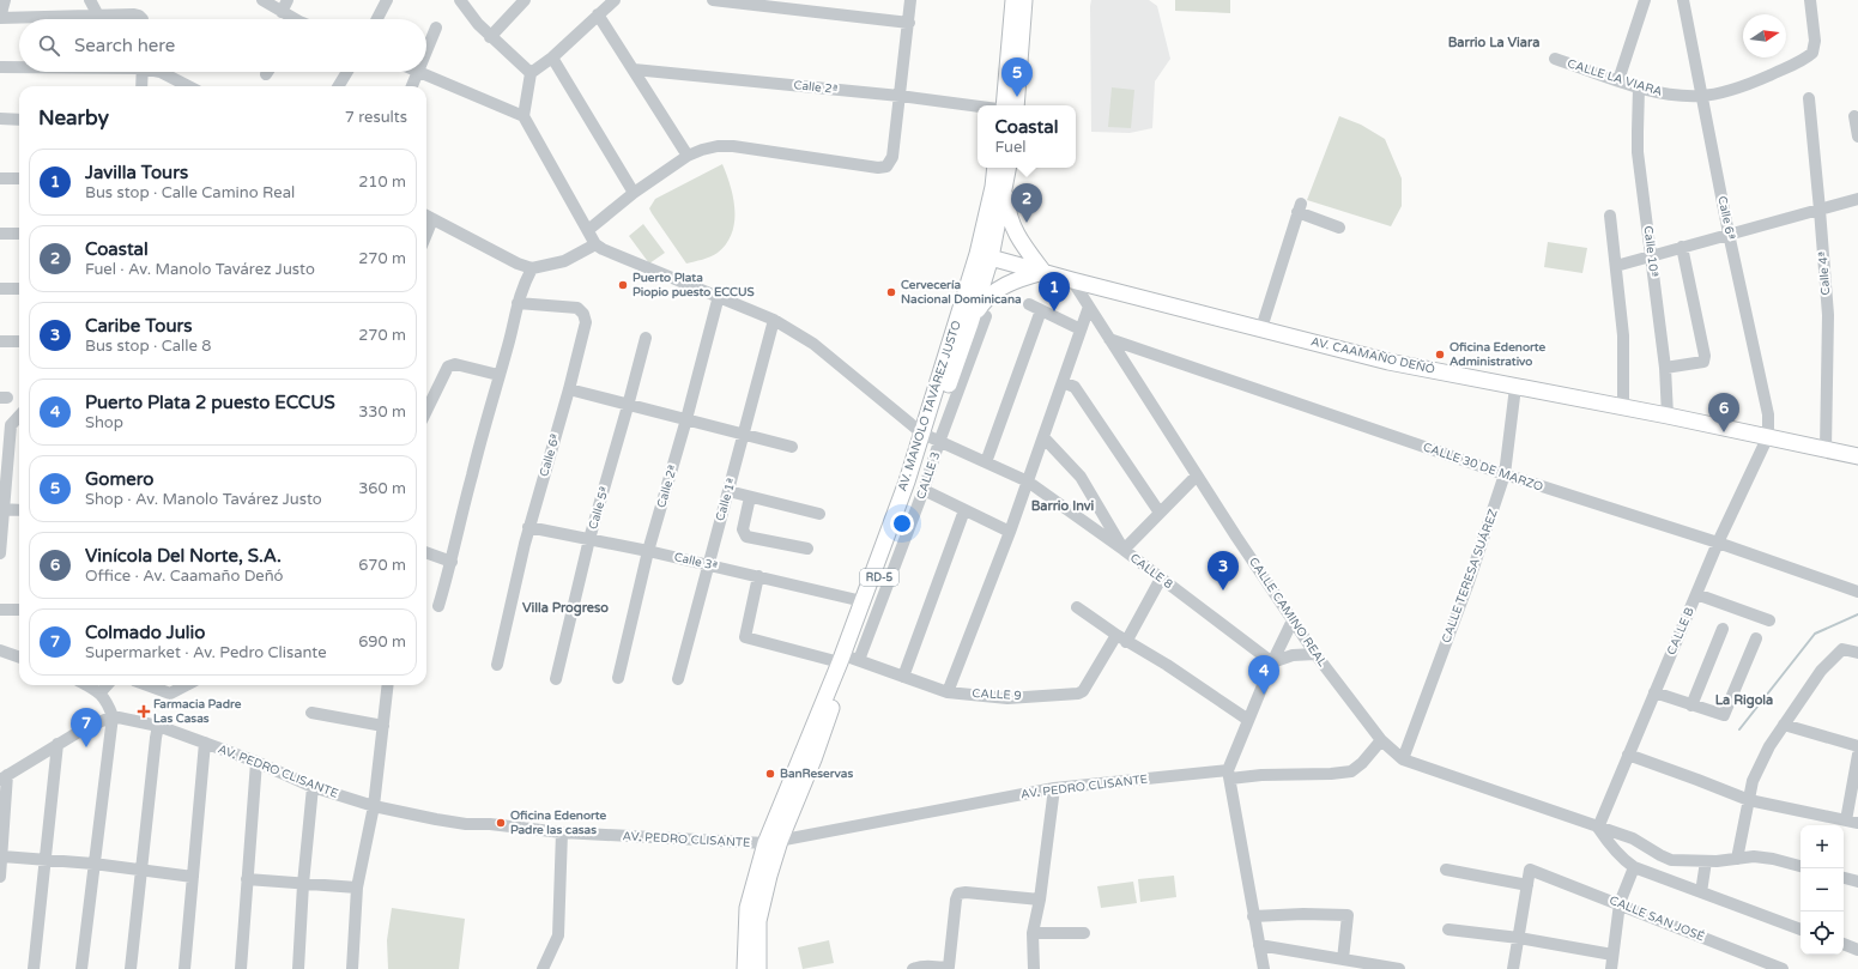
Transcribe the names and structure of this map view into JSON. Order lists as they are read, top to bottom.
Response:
{
  "streets": {
    "main road": ["AV. CAAMAÑO DEÑÓ", "AV. MANOLO TAVÁREZ JUSTO", "RD-5"],
    "street": [
      "CALLE LA VIARA",
      "Calle 2ª",
      "Calle 6ª",
      "Calle 10ª",
      "Calle 4ª",
      "CALLE 30 DE MARZO",
      "CALLE 3",
      "Calle 1ª",
      "Calle 5ª",
      "Calle 3ª",
      "CALLE 8",
      "CALLE TERESA SUÁREZ",
      "CALLE CAMINO REAL",
      "CALLE B",
      "CALLE 9",
      "AV. PEDRO CLISANTE",
      "CALLE SAN JOSÉ"
    ]
  },
  "crossings": [
    ["CALLE LA VIARA", "Calle 6ª"],
    ["CALLE LA VIARA", "Calle 10ª"],
    ["Calle 2ª", "Calle 3ª"],
    ["Calle 2ª", "CALLE 8"],
    ["Calle 6ª", "AV. CAAMAÑO DEÑÓ"],
    ["Calle 6ª", "Calle 3ª"],
    ["Calle 6ª", "CALLE B"],
    ["Calle 10ª", "AV. CAAMAÑO DEÑÓ"],
    ["Calle 4ª", "AV. CAAMAÑO DEÑÓ"],
    ["AV. CAAMAÑO DEÑÓ", "AV. MANOLO TAVÁREZ JUSTO"],
    ["AV. CAAMAÑO DEÑÓ", "CALLE TERESA SUÁREZ"],
    ["AV. CAAMAÑO DEÑÓ", "CALLE CAMINO REAL"],
    ["AV. CAAMAÑO DEÑÓ", "CALLE B"],
    ["AV. MANOLO TAVÁREZ JUSTO", "CALLE 3"],
    ["AV. MANOLO TAVÁREZ JUSTO", "Calle 3ª"],
    ["AV. MANOLO TAVÁREZ JUSTO", "CALLE 8"],
    ["AV. MANOLO TAVÁREZ JUSTO", "CALLE 9"],
    ["AV. MANOLO TAVÁREZ JUSTO", "AV. PEDRO CLISANTE"],
    ["CALLE 30 DE MARZO", "CALLE TERESA SUÁREZ"],
    ["CALLE 30 DE MARZO", "CALLE CAMINO REAL"],
    ["CALLE 30 DE MARZO", "CALLE B"],
    ["CALLE 3", "CALLE 8"],
    ["CALLE 3", "CALLE 9"],
    ["Calle 1ª", "Calle 3ª"],
    ["Calle 1ª", "CALLE 8"],
    ["Calle 5ª", "Calle 3ª"],
    ["Calle 3ª", "CALLE 9"],
    ["CALLE TERESA SUÁREZ", "CALLE CAMINO REAL"],
    ["CALLE CAMINO REAL", "CALLE B"],
    ["CALLE CAMINO REAL", "AV. PEDRO CLISANTE"]
  ],
  "districts": [
    "Barrio La Viara",
    "Barrio Invi",
    "Villa Progreso",
    "La Rigola"
  ],
  "places": {
    "other": [
      "Puerto Plata Piopio puesto ECCUS",
      "Cervecería Nacional Dominicana",
      "Oficina Edenorte Administrativo",
      "BanReservas",
      "Oficina Edenorte Padre las casas"
    ],
    "health": ["Farmacia Padre Las Casas"]
  },
  "north": "right",
  "page": {
    "search": "Search here",
    "pins": [
      "5",
      "2",
      "1",
      "6",
      "3",
      "4",
      "7"
    ],
    "heading": ["Nearby", "7 results"],
    "popup": ["Coastal", "Fuel"],
    "list": [
      {
        "mark": "1",
        "name": "Javilla Tours",
        "note": "Bus stop · Calle Camino Real",
        "value": "210 m"
      },
      {
        "mark": "2",
        "name": "Coastal",
        "note": "Fuel · Av. Manolo Tavárez Justo",
        "value": "270 m"
      },
      {
        "mark": "3",
        "name": "Caribe Tours",
        "note": "Bus stop · Calle 8",
        "value": "270 m"
      },
      {
        "mark": "4",
        "name": "Puerto Plata 2 puesto ECCUS",
        "note": "Shop",
        "value": "330 m"
      },
      {
        "mark": "5",
        "name": "Gomero",
        "note": "Shop · Av. Manolo Tavárez Justo",
        "value": "360 m"
      },
      {
        "mark": "6",
        "name": "Vinícola Del Norte, S.A.",
        "note": "Office · Av. Caamaño Deñó",
        "value": "670 m"
      },
      {
        "mark": "7",
        "name": "Colmado Julio",
        "note": "Supermarket · Av. Pedro Clisante",
        "value": "690 m"
      }
    ],
    "map_buttons": ["+", "−"]
  }
}
